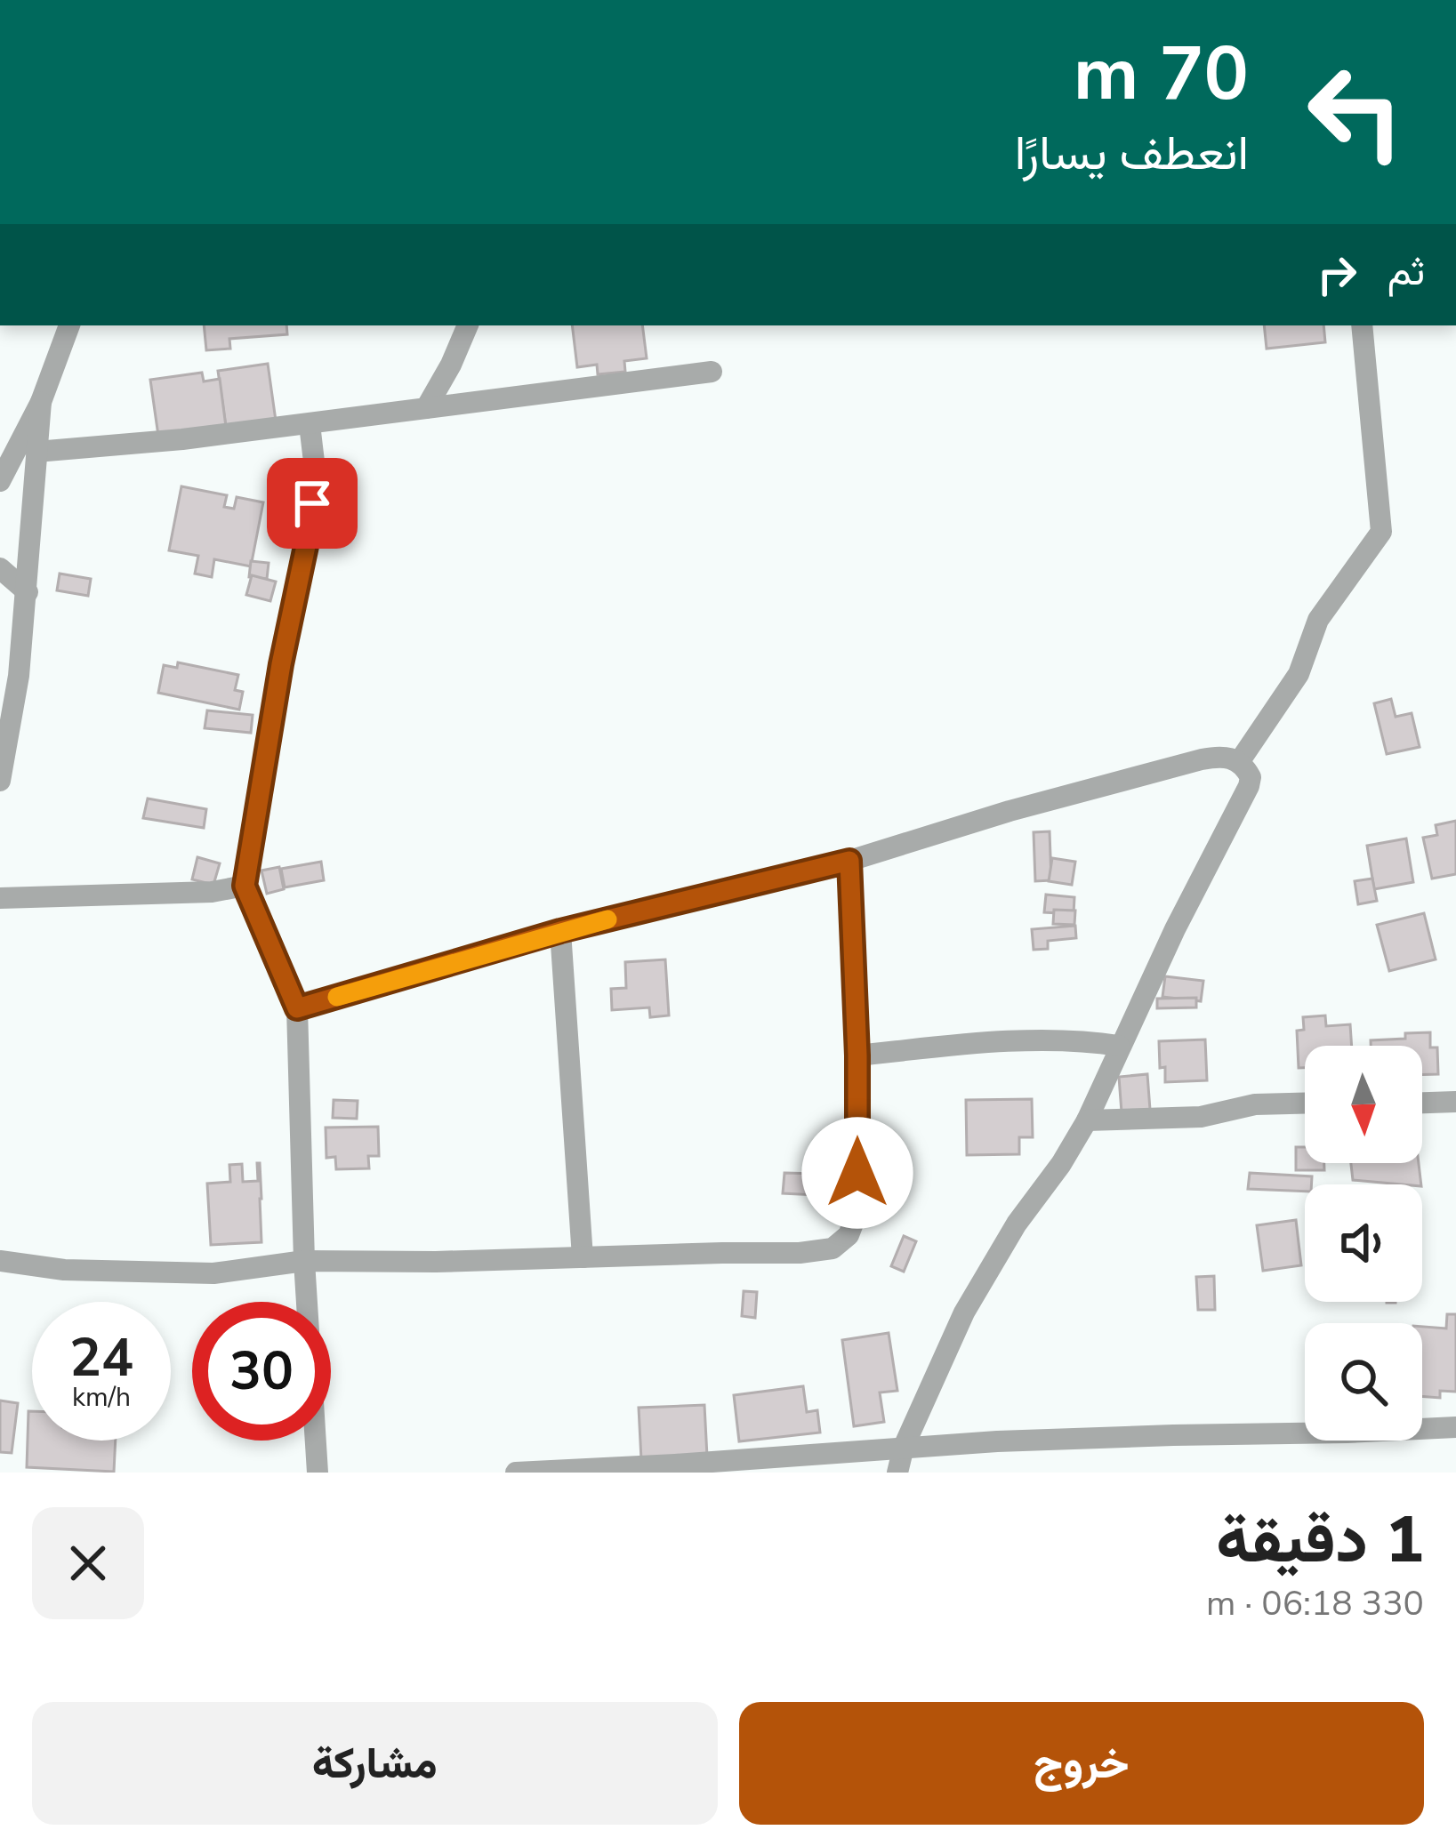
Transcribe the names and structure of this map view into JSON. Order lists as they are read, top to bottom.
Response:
{
  "north": "bottom",
  "page": {
    "turn": ["70 m", "انعطف يسارًا"],
    "then": "ثم",
    "speed": "24 km/h",
    "limit": "30",
    "heading": ["1 دقيقة", "330 m · 06:18"],
    "buttons": ["خروج", "مشاركة"]
  }
}
